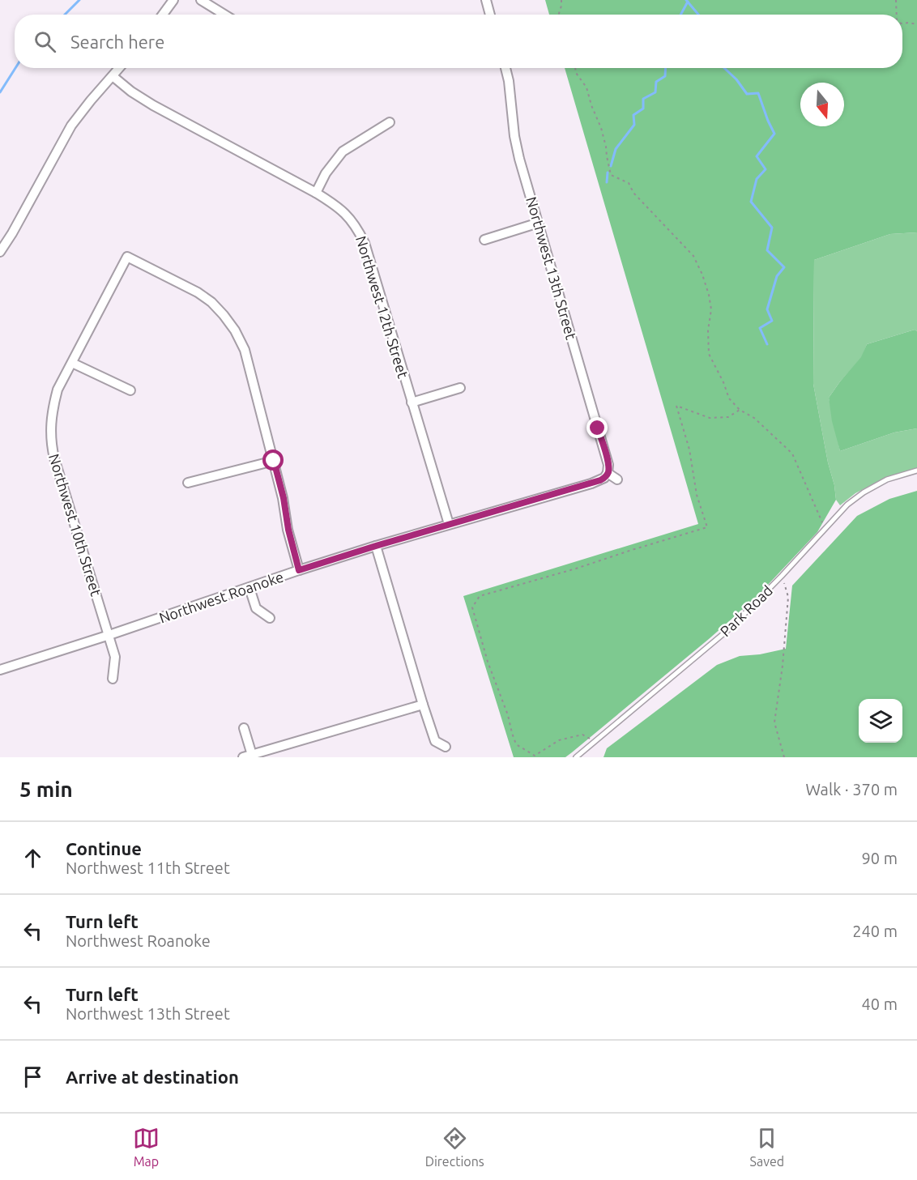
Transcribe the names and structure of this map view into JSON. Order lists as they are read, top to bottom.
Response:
{
  "streets": {
    "street": [
      "Northwest 13th Street",
      "Northwest 12th Street",
      "Northwest 10th Street",
      "Northwest Roanoke"
    ],
    "lane": ["Park Road"]
  },
  "crossings": [
    ["Northwest 13th Street", "Northwest Roanoke"],
    ["Northwest 12th Street", "Northwest Roanoke"],
    ["Northwest 10th Street", "Northwest Roanoke"]
  ],
  "north": "bottom",
  "page": {
    "search": "Search here",
    "heading": ["5 min", "Walk · 370 m"],
    "list": [
      ["Continue", "Northwest 11th Street", "90 m"],
      ["Turn left", "Northwest Roanoke", "240 m"],
      ["Turn left", "Northwest 13th Street", "40 m"],
      "Arrive at destination"
    ],
    "nav": ["Map", "Directions", "Saved"]
  }
}
